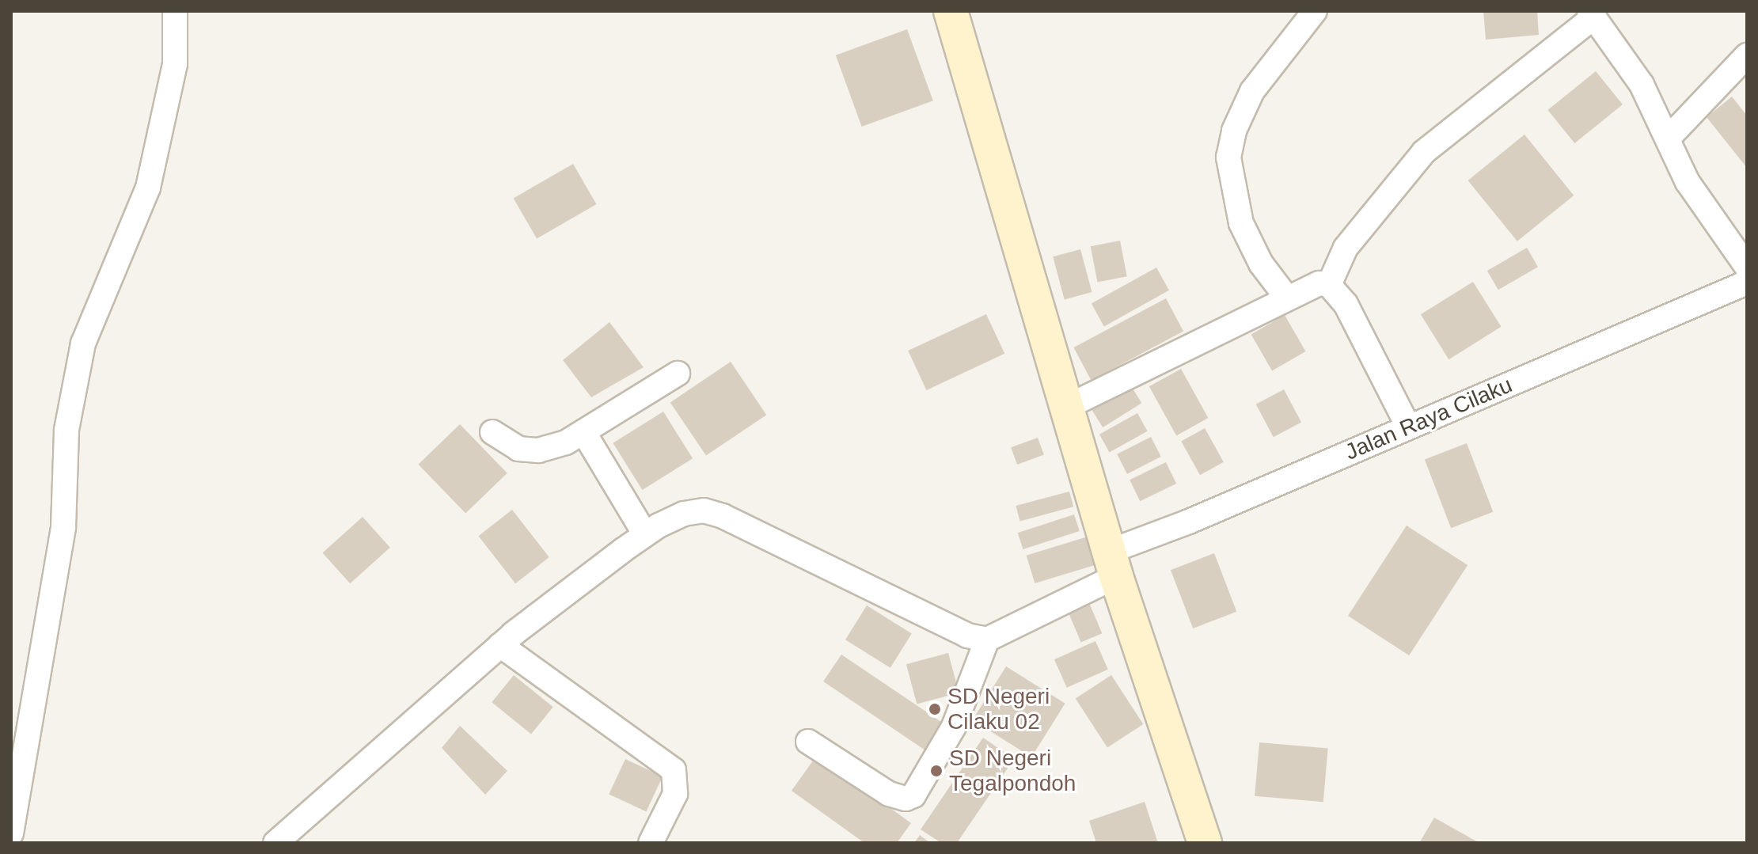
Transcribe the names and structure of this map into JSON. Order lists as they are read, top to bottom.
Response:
{
  "streets": {
    "street": ["Jalan Raya Cilaku"]
  },
  "places": ["SD Negeri Cilaku 02", "SD Negeri Tegalpondoh"]
}
